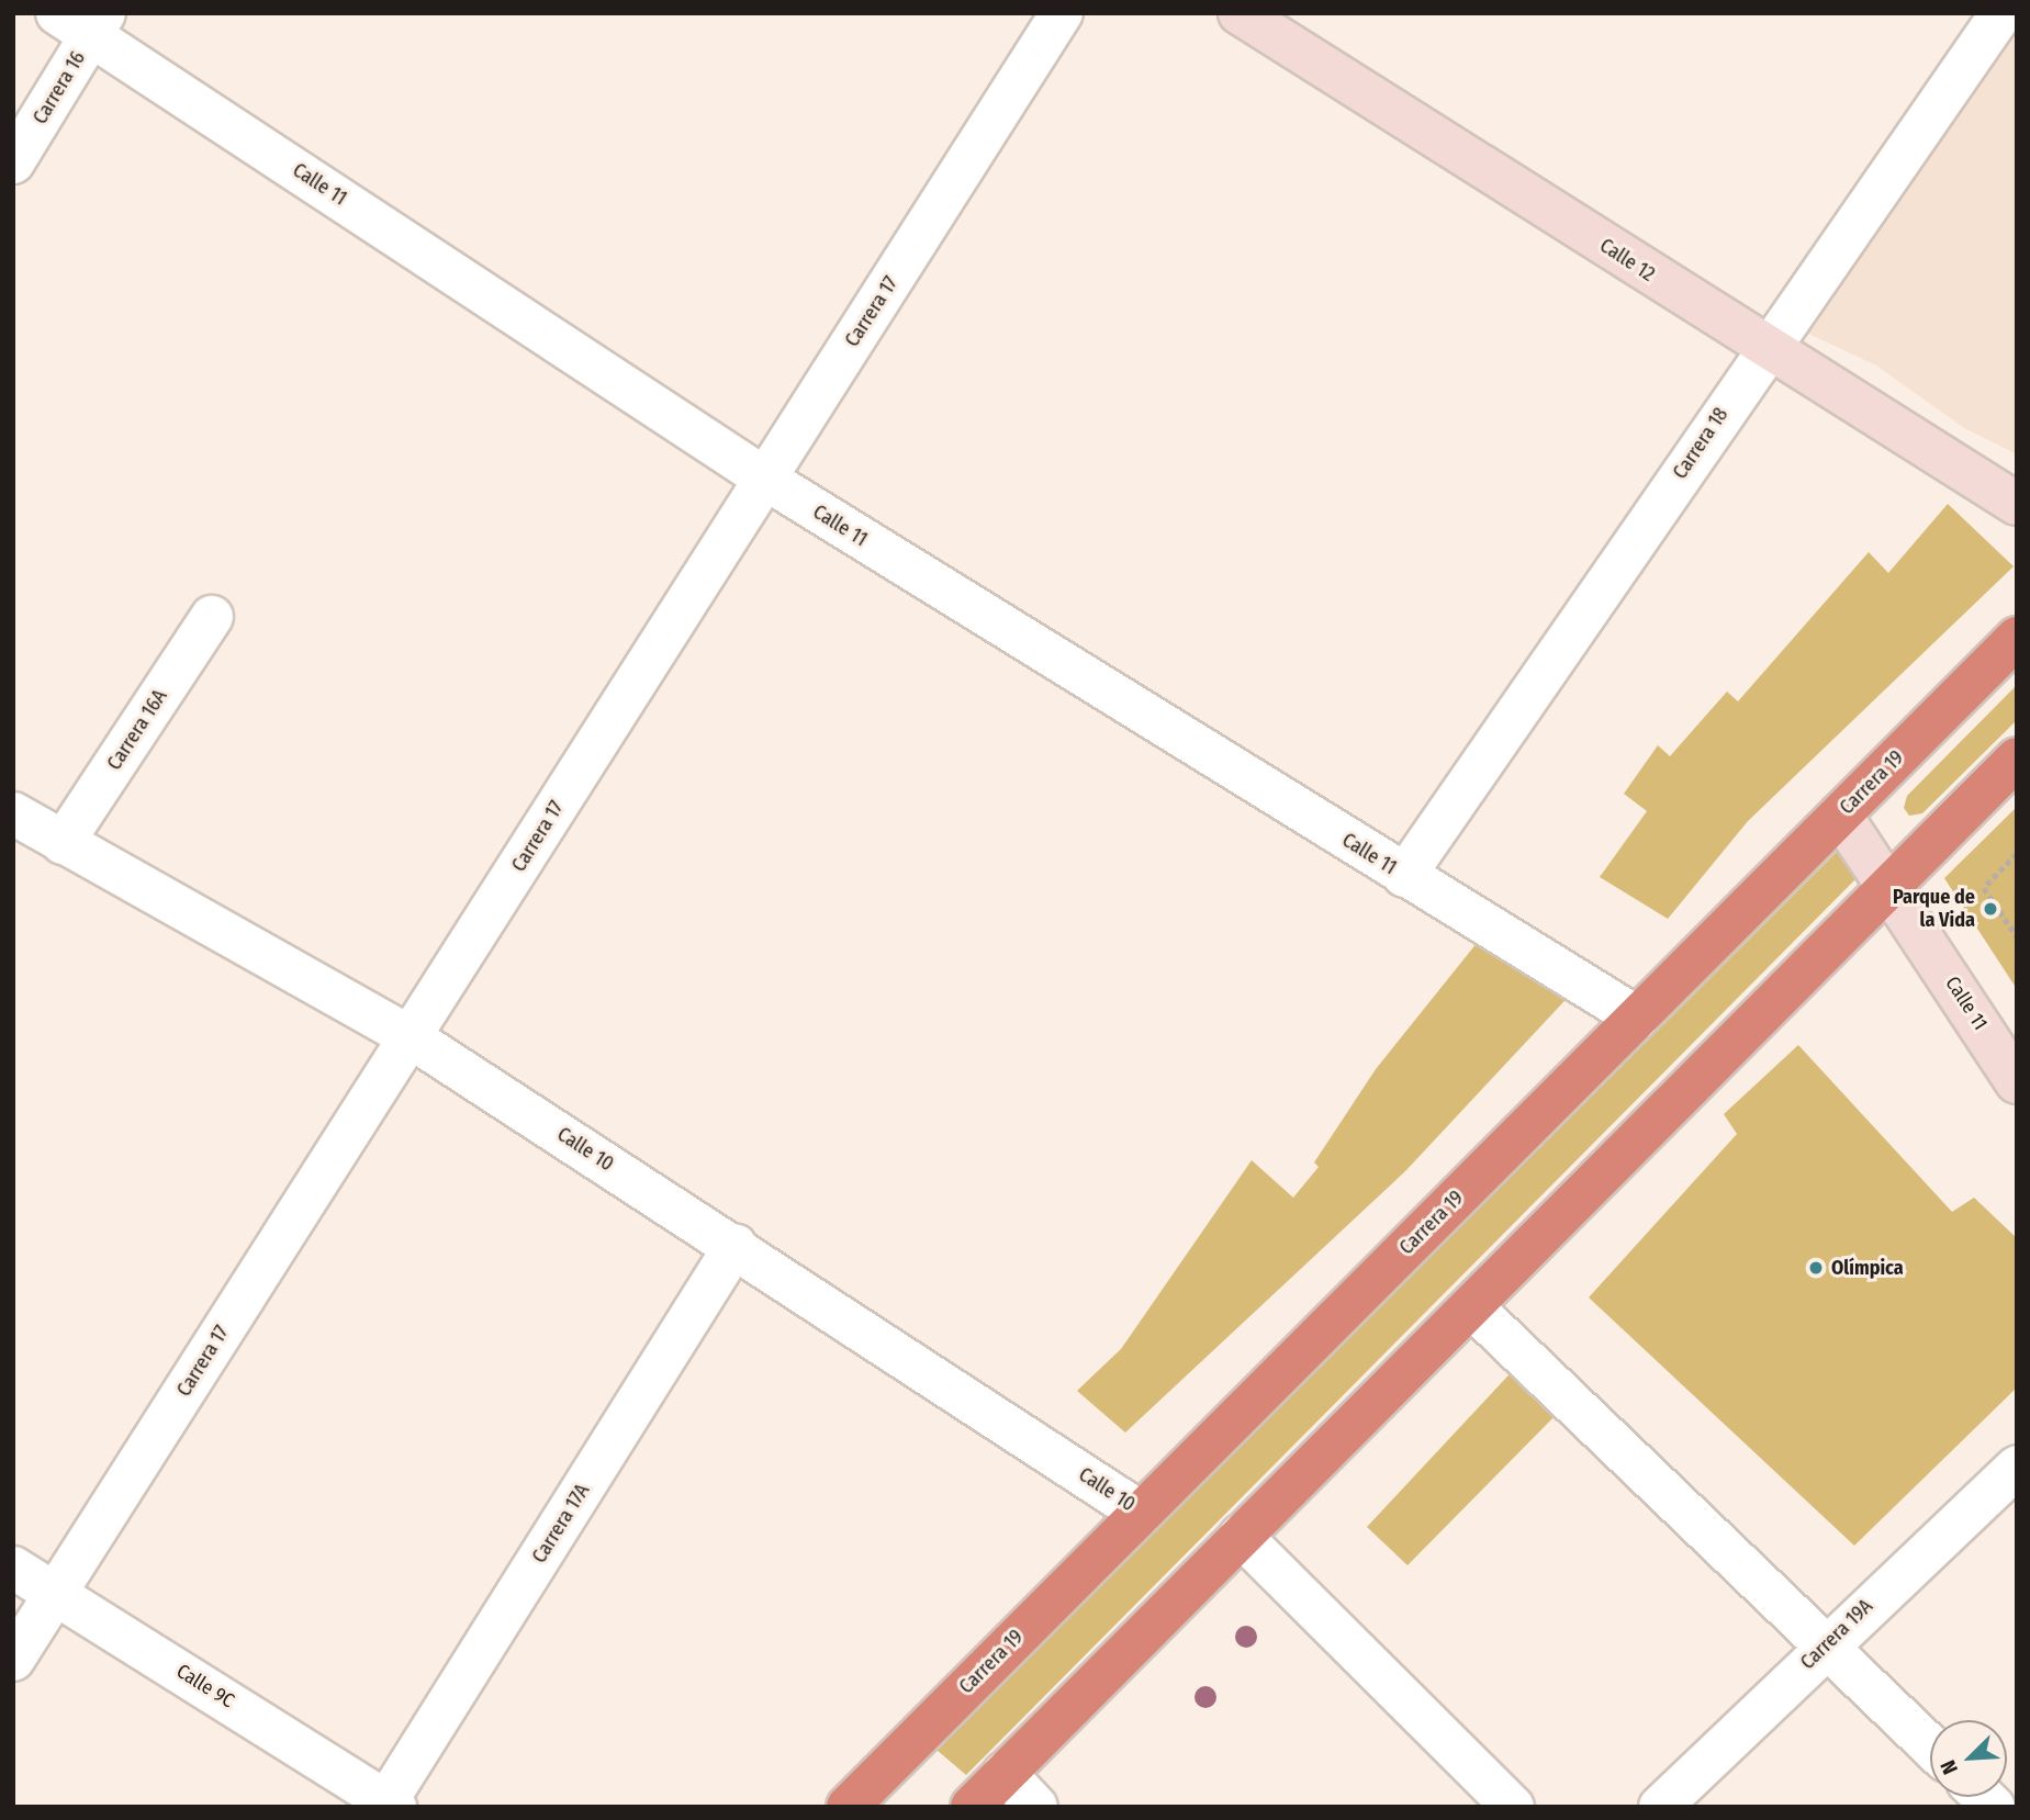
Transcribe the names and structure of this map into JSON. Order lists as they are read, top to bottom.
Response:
{
  "streets": {
    "highway": ["Carrera 19"],
    "street": [
      "Carrera 16",
      "Calle 11",
      "Calle 12",
      "Carrera 17",
      "Carrera 18",
      "Carrera 16A",
      "Calle 10",
      "Carrera 17A",
      "Carrera 19A",
      "Calle 9C"
    ]
  },
  "crossings": [
    ["Carrera 16", "Calle 11"],
    ["Calle 11", "Carrera 17"],
    ["Calle 11", "Carrera 18"],
    ["Calle 11", "Carrera 19"],
    ["Calle 12", "Carrera 18"],
    ["Carrera 17", "Calle 10"],
    ["Carrera 17", "Calle 9C"],
    ["Carrera 16A", "Calle 10"],
    ["Carrera 19", "Calle 10"],
    ["Calle 10", "Carrera 17A"],
    ["Carrera 17A", "Calle 9C"]
  ],
  "places": ["Parque de la Vida", "Olímpica"],
  "north": "bottom left"
}
